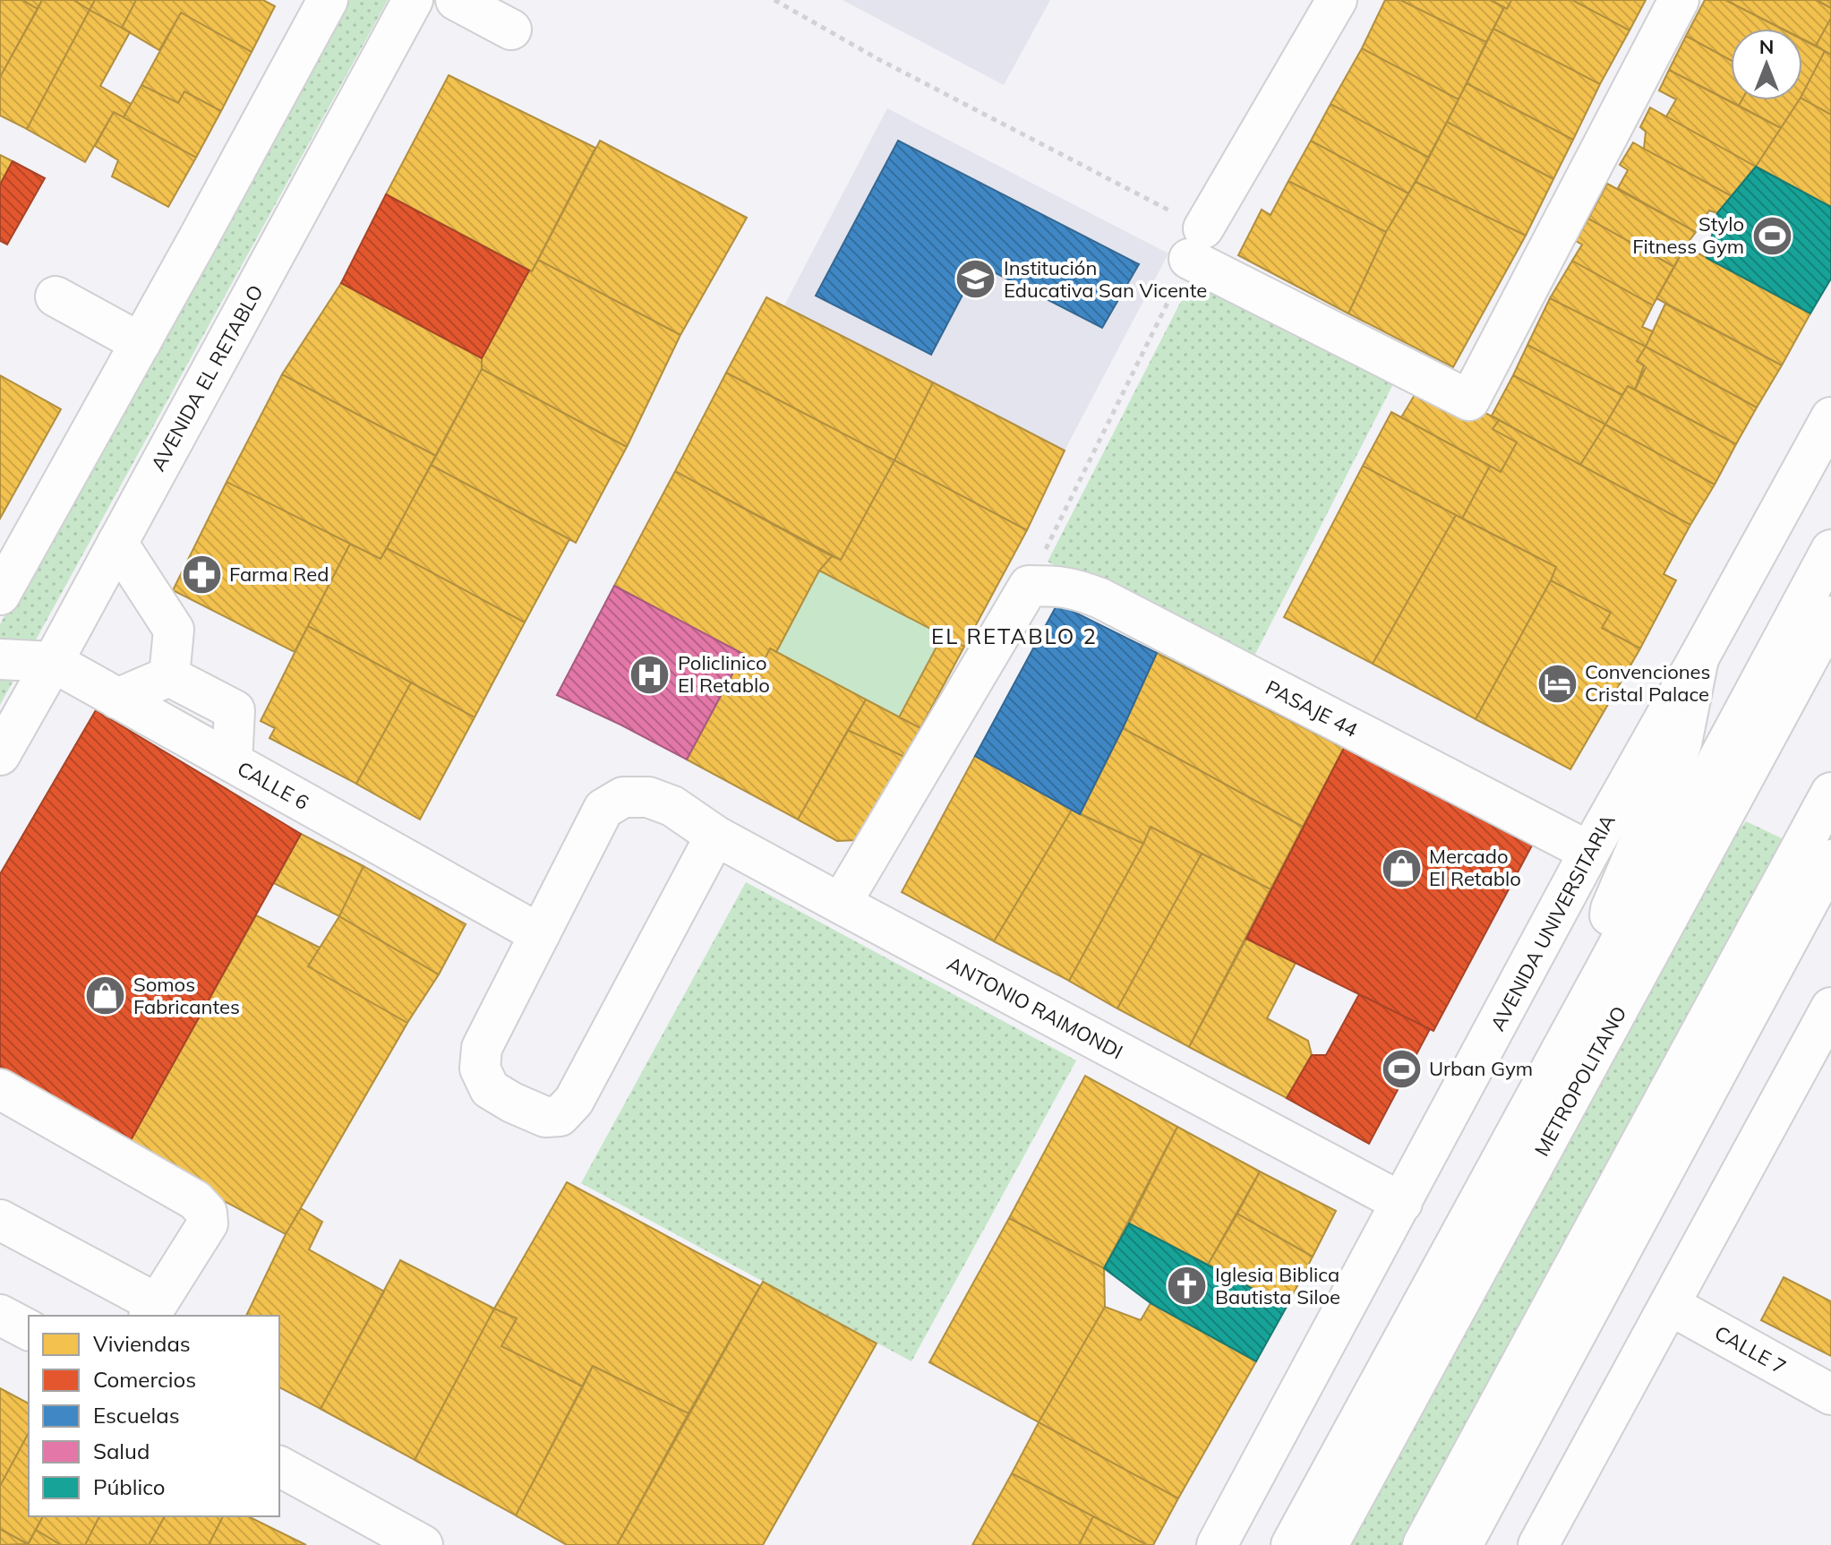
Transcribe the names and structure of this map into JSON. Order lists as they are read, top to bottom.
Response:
{
  "streets": {
    "street": [
      "AVENIDA EL RETABLO",
      "PASAJE 44",
      "CALLE 6",
      "AVENIDA UNIVERSITARIA",
      "ANTONIO RAIMONDI",
      "METROPOLITANO",
      "CALLE 7"
    ]
  },
  "crossings": [
    ["AVENIDA EL RETABLO", "CALLE 6"],
    ["PASAJE 44", "AVENIDA UNIVERSITARIA"],
    ["CALLE 6", "ANTONIO RAIMONDI"],
    ["AVENIDA UNIVERSITARIA", "ANTONIO RAIMONDI"]
  ],
  "districts": ["EL RETABLO 2"],
  "places": {
    "sports": ["Stylo Fitness Gym", "Urban Gym"],
    "school or university": ["Institución Educativa San Vicente"],
    "pharmacy": ["Farma Red"],
    "hospital": ["Policlinico El Retablo"],
    "hotel": ["Convenciones Cristal Palace"],
    "shop": ["Mercado El Retablo", "Somos Fabricantes"],
    "church": ["Iglesia Biblica Bautista Siloe"]
  },
  "legend": [
    "Viviendas",
    "Comercios",
    "Escuelas",
    "Salud",
    "Público"
  ],
  "north": "top"
}
